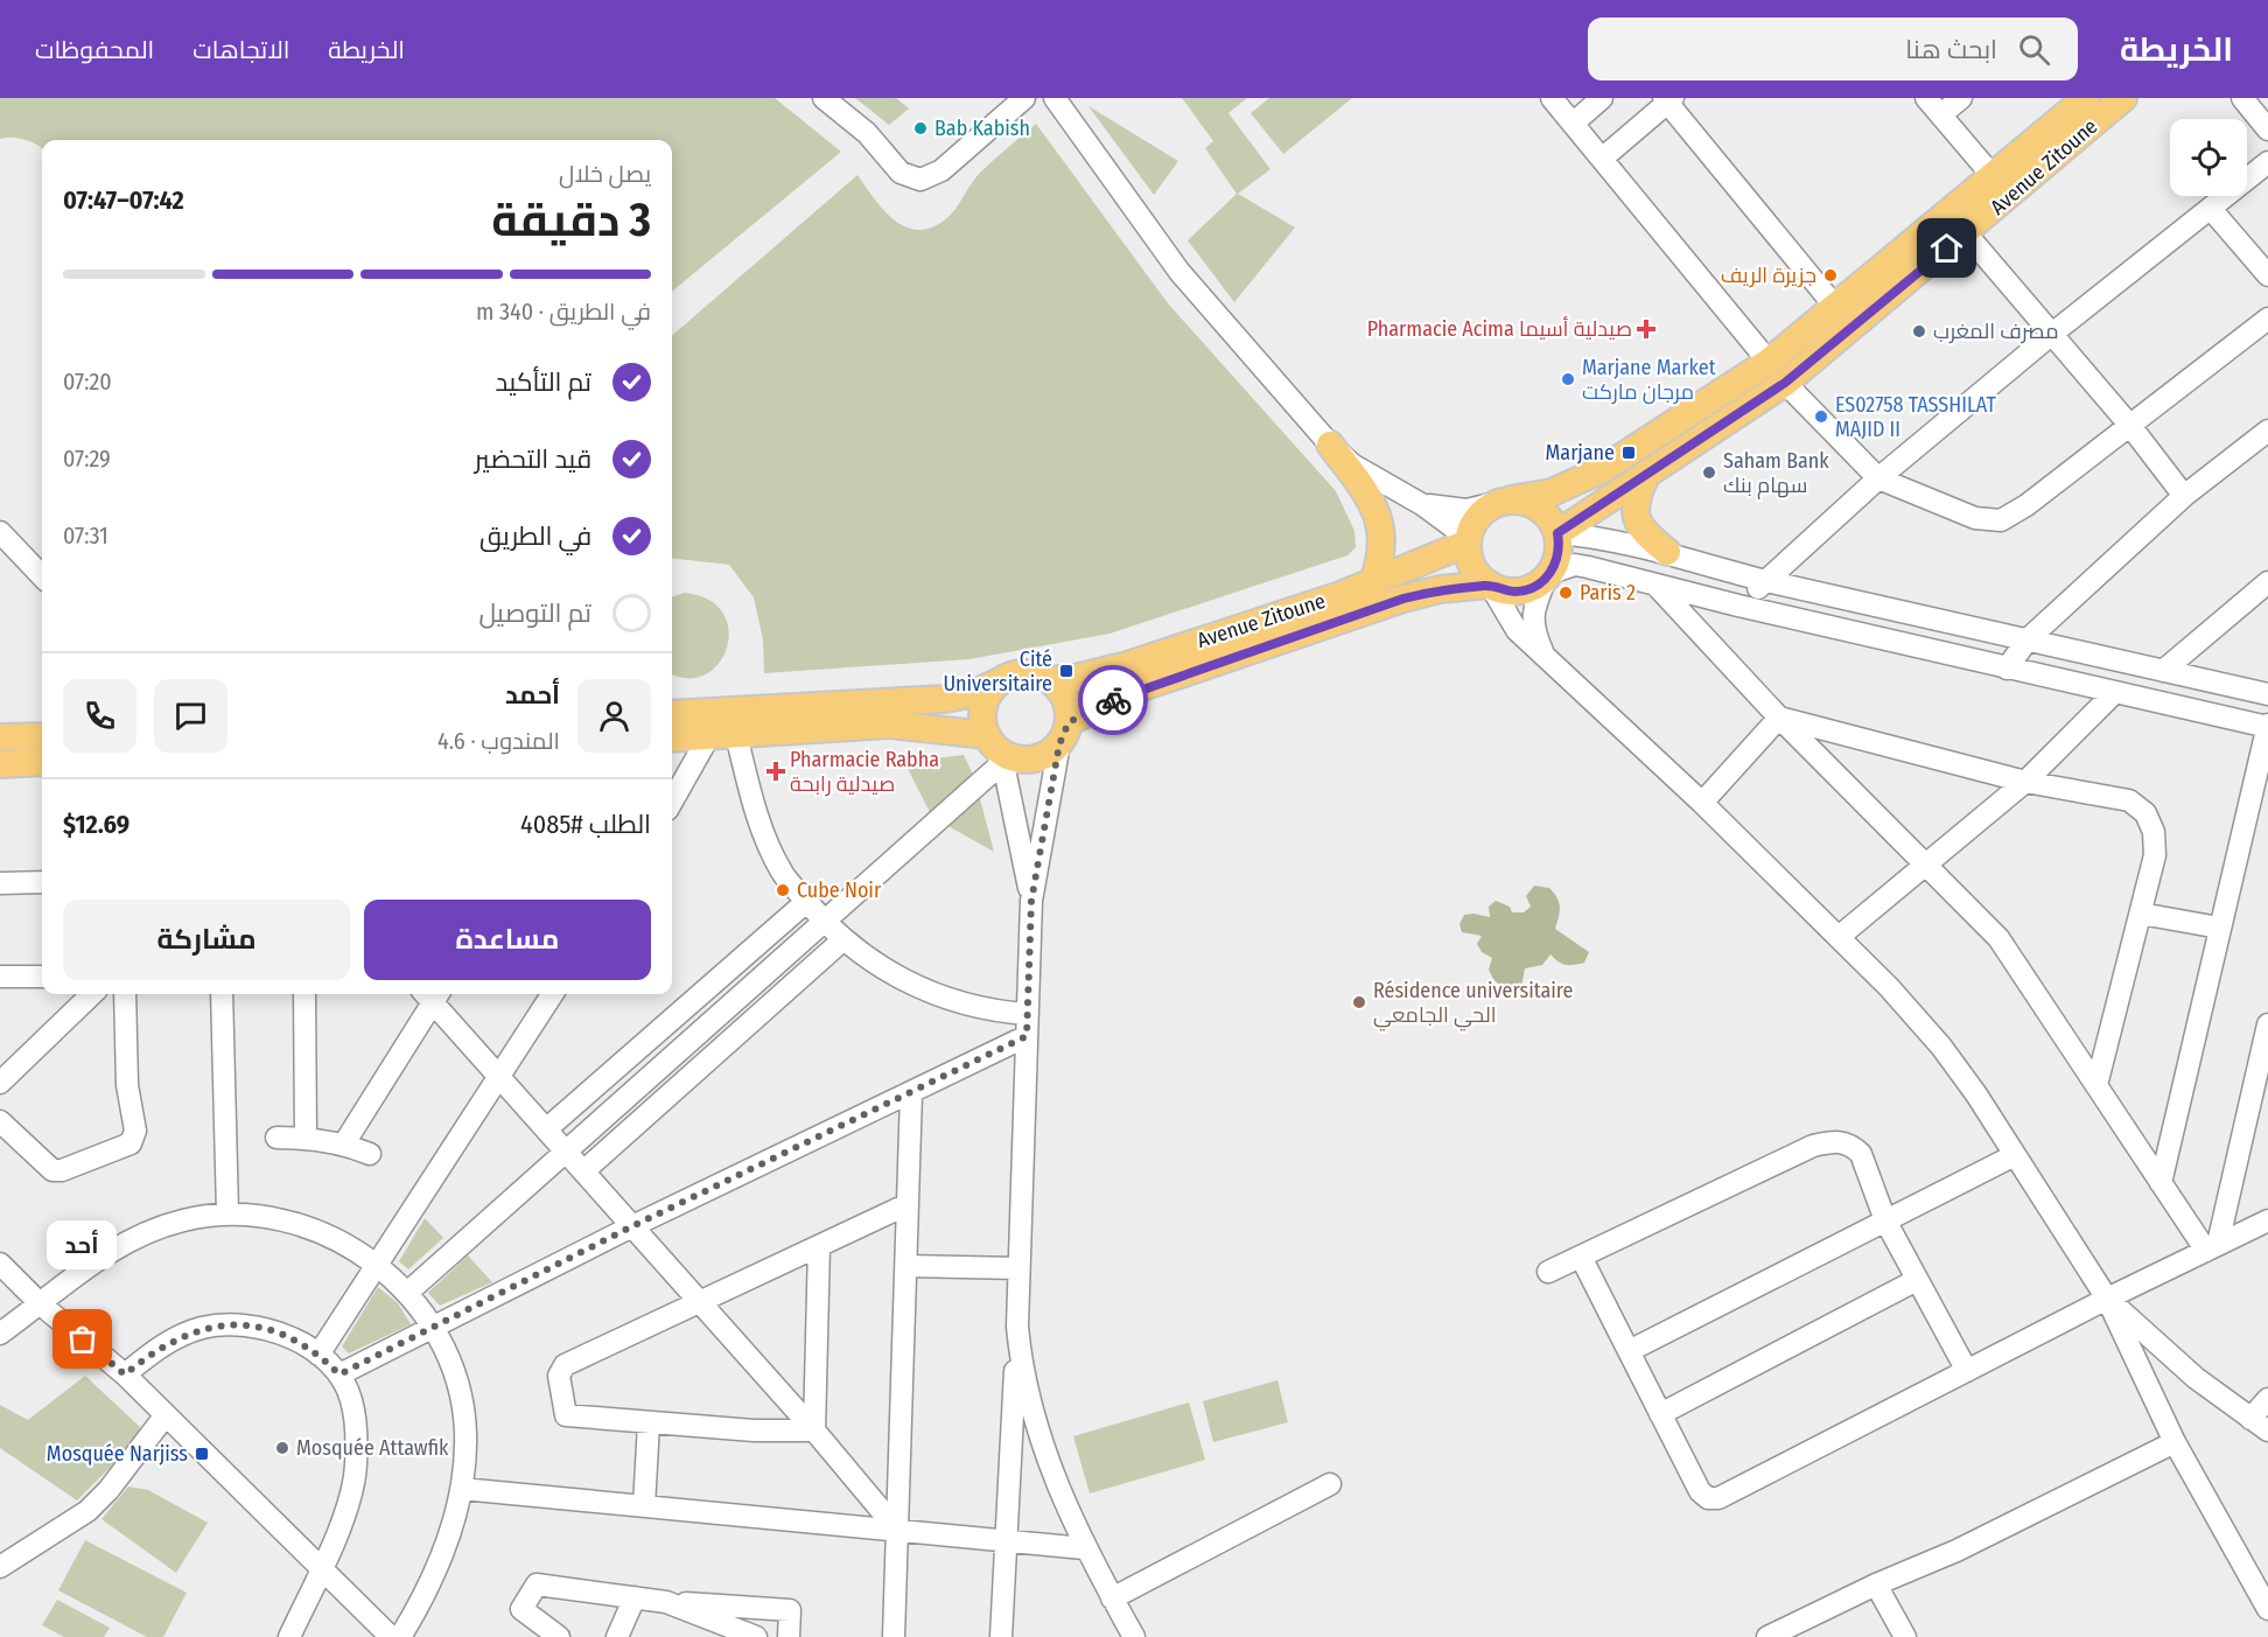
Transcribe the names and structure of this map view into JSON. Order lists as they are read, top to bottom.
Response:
{
  "streets": {
    "main road": ["Avenue Zitoune"]
  },
  "places": {
    "other": [
      "Bab Kabish",
      "جزيرة الريف",
      "مصرف المغرب",
      "Marjane Market مرجان ماركت",
      "ES02758 TASSHILAT MAJID II",
      "Saham Bank سهام بنك",
      "Paris 2",
      "Cube Noir",
      "Résidence universitaire الحي الجامعي",
      "أحد",
      "Mosquée Attawfik"
    ],
    "health": ["Pharmacie Acima صيدلية أسيما", "Pharmacie Rabha صيدلية رابحة"],
    "transit": ["Marjane", "Cité Universitaire", "Mosquée Narjiss"]
  },
  "page": {
    "header": "الخريطة",
    "search": "ابحث هنا",
    "nav": ["الخريطة", "الاتجاهات", "المحفوظات"],
    "heading": ["3 دقيقة", "يصل خلال", "07:42–07:47"],
    "panel": [
      "أحمد",
      "المندوب · 4.6",
      "الطلب #4085",
      "$12.69"
    ],
    "bar": "في الطريق · 340 m",
    "list": [
      ["تم التأكيد", "07:20"],
      ["قيد التحضير", "07:29"],
      ["في الطريق", "07:31"],
      "تم التوصيل"
    ],
    "buttons": ["مساعدة", "مشاركة"],
    "bubble": "أحد"
  }
}
